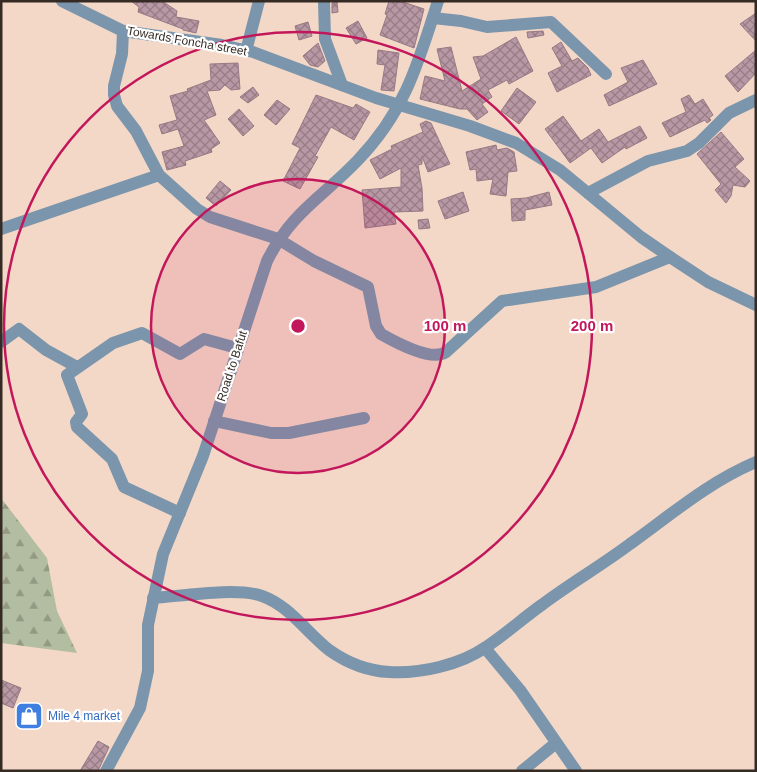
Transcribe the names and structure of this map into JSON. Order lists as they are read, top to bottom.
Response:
{
  "streets": {
    "street": ["Towards Foncha street", "Road to Bafut"]
  },
  "crossings": [
    ["Towards Foncha street", "Road to Bafut"]
  ],
  "places": {
    "shop": ["Mile 4 market"]
  },
  "rings": ["100 m", "200 m"]
}
